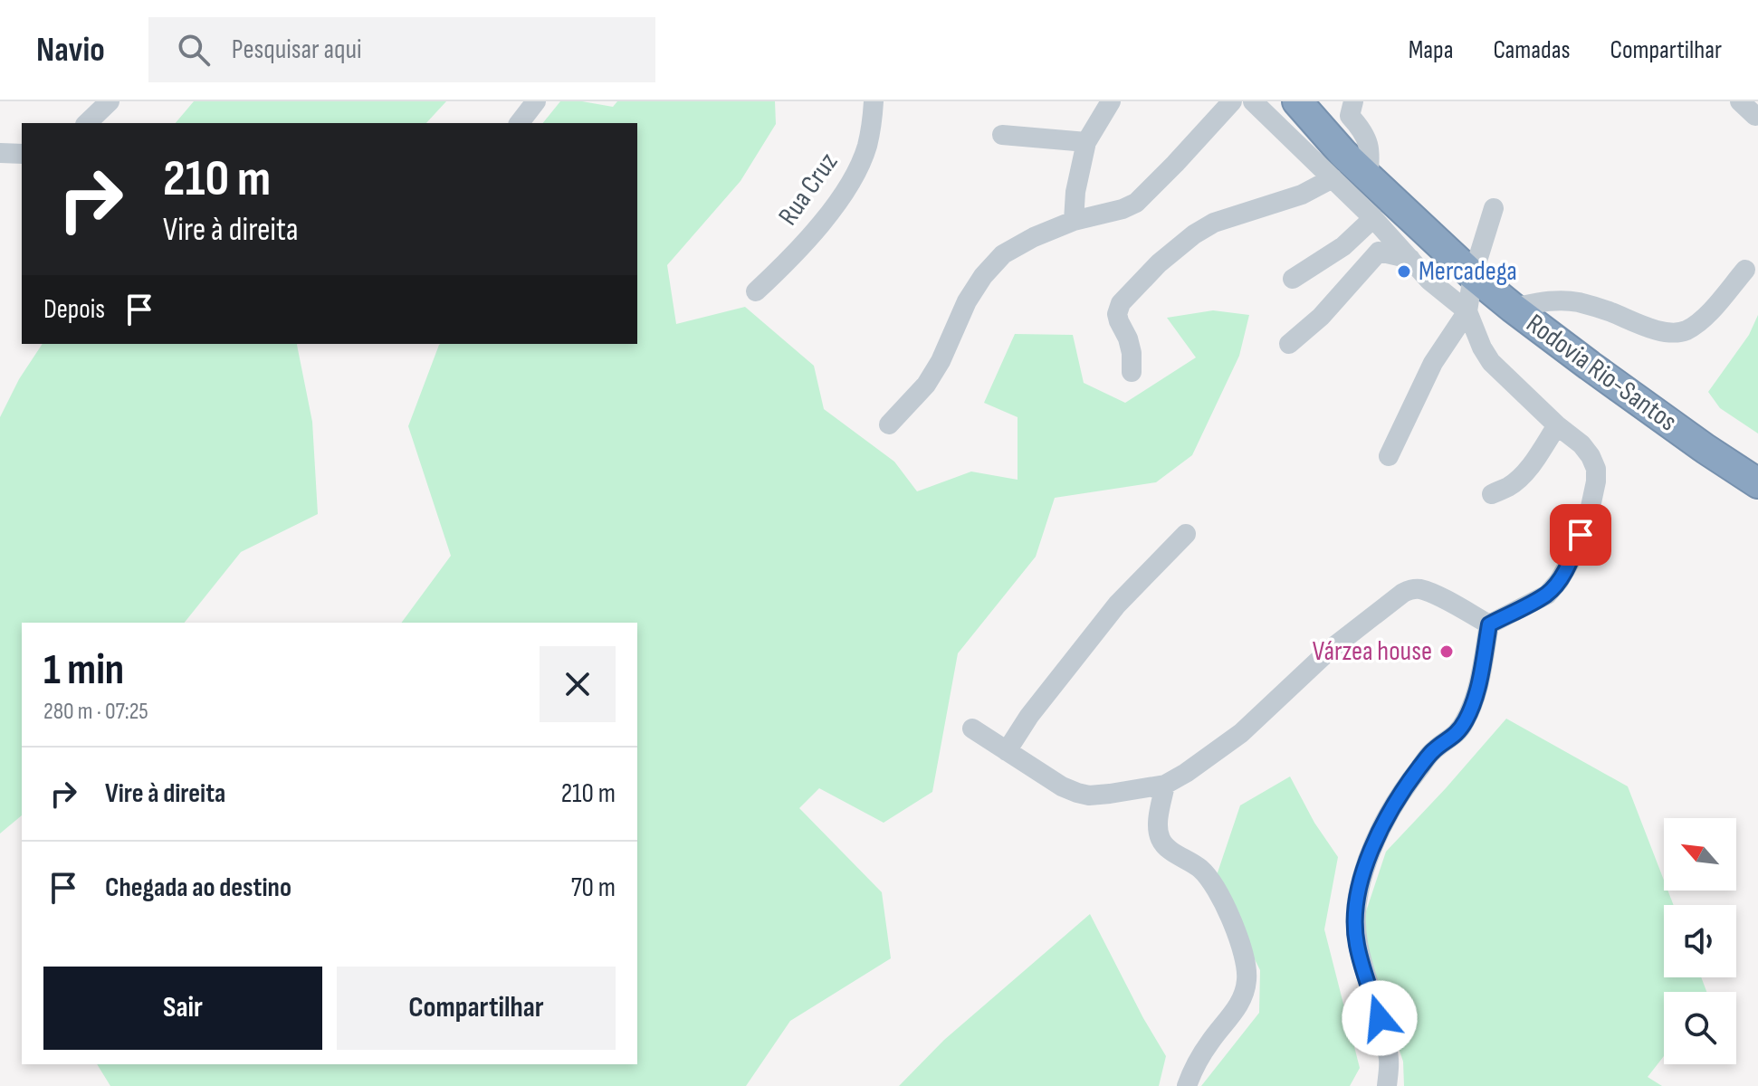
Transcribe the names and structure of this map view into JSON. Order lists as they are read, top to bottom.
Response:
{
  "streets": {
    "highway": ["Rodovia Rio-Santos"],
    "street": ["Rua Cruz"]
  },
  "places": ["Mercadega", "Várzea house"],
  "north": "top left",
  "page": {
    "header": "Navio",
    "search": "Pesquisar aqui",
    "nav": ["Mapa", "Camadas", "Compartilhar"],
    "turn": ["210 m", "Vire à direita"],
    "then": "Depois",
    "heading": ["1 min", "280 m · 07:25"],
    "list": [
      {
        "name": "Vire à direita",
        "value": "210 m"
      },
      {
        "name": "Chegada ao destino",
        "value": "70 m"
      }
    ],
    "buttons": ["Sair", "Compartilhar"]
  }
}
